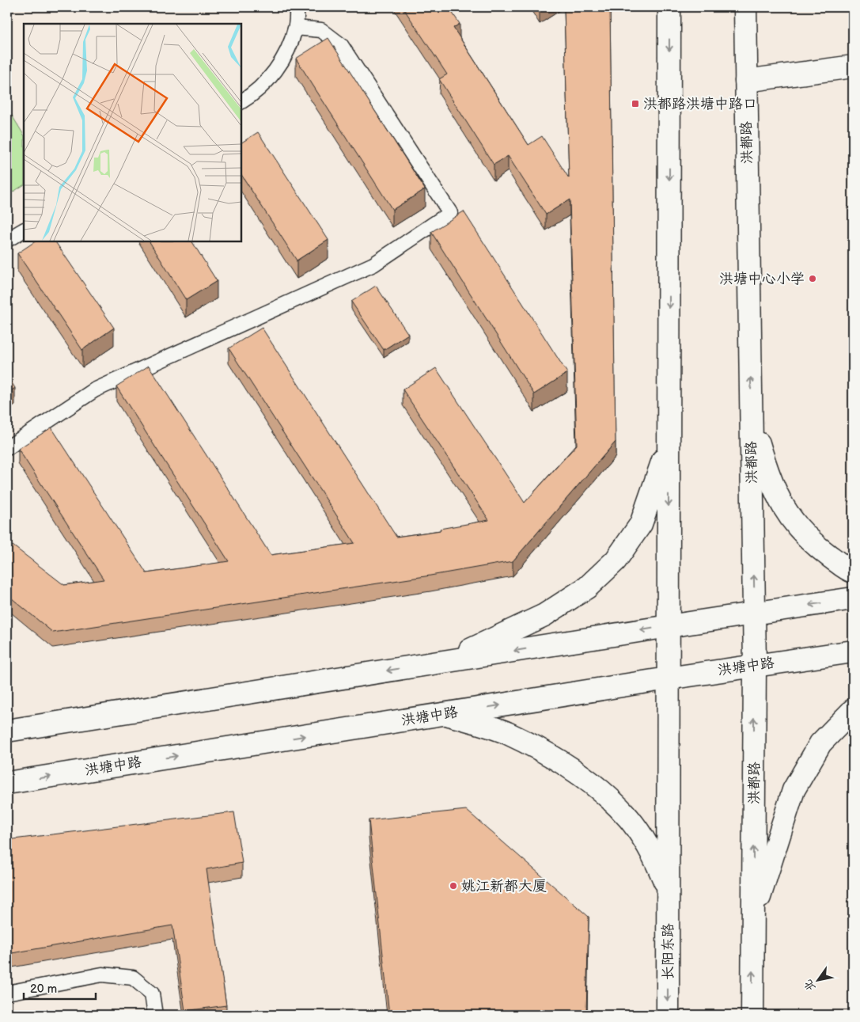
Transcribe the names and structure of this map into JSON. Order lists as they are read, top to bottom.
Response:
{
  "streets": {
    "main road": ["洪都路", "洪塘中路", "长阳东路"]
  },
  "crossings": [
    ["洪都路", "洪塘中路"]
  ],
  "places": {
    "transit": ["洪都路洪塘中路口"],
    "other": ["洪塘中心小学", "姚江新都大厦"]
  },
  "scale_bar": "20 m",
  "north": "bottom left"
}
